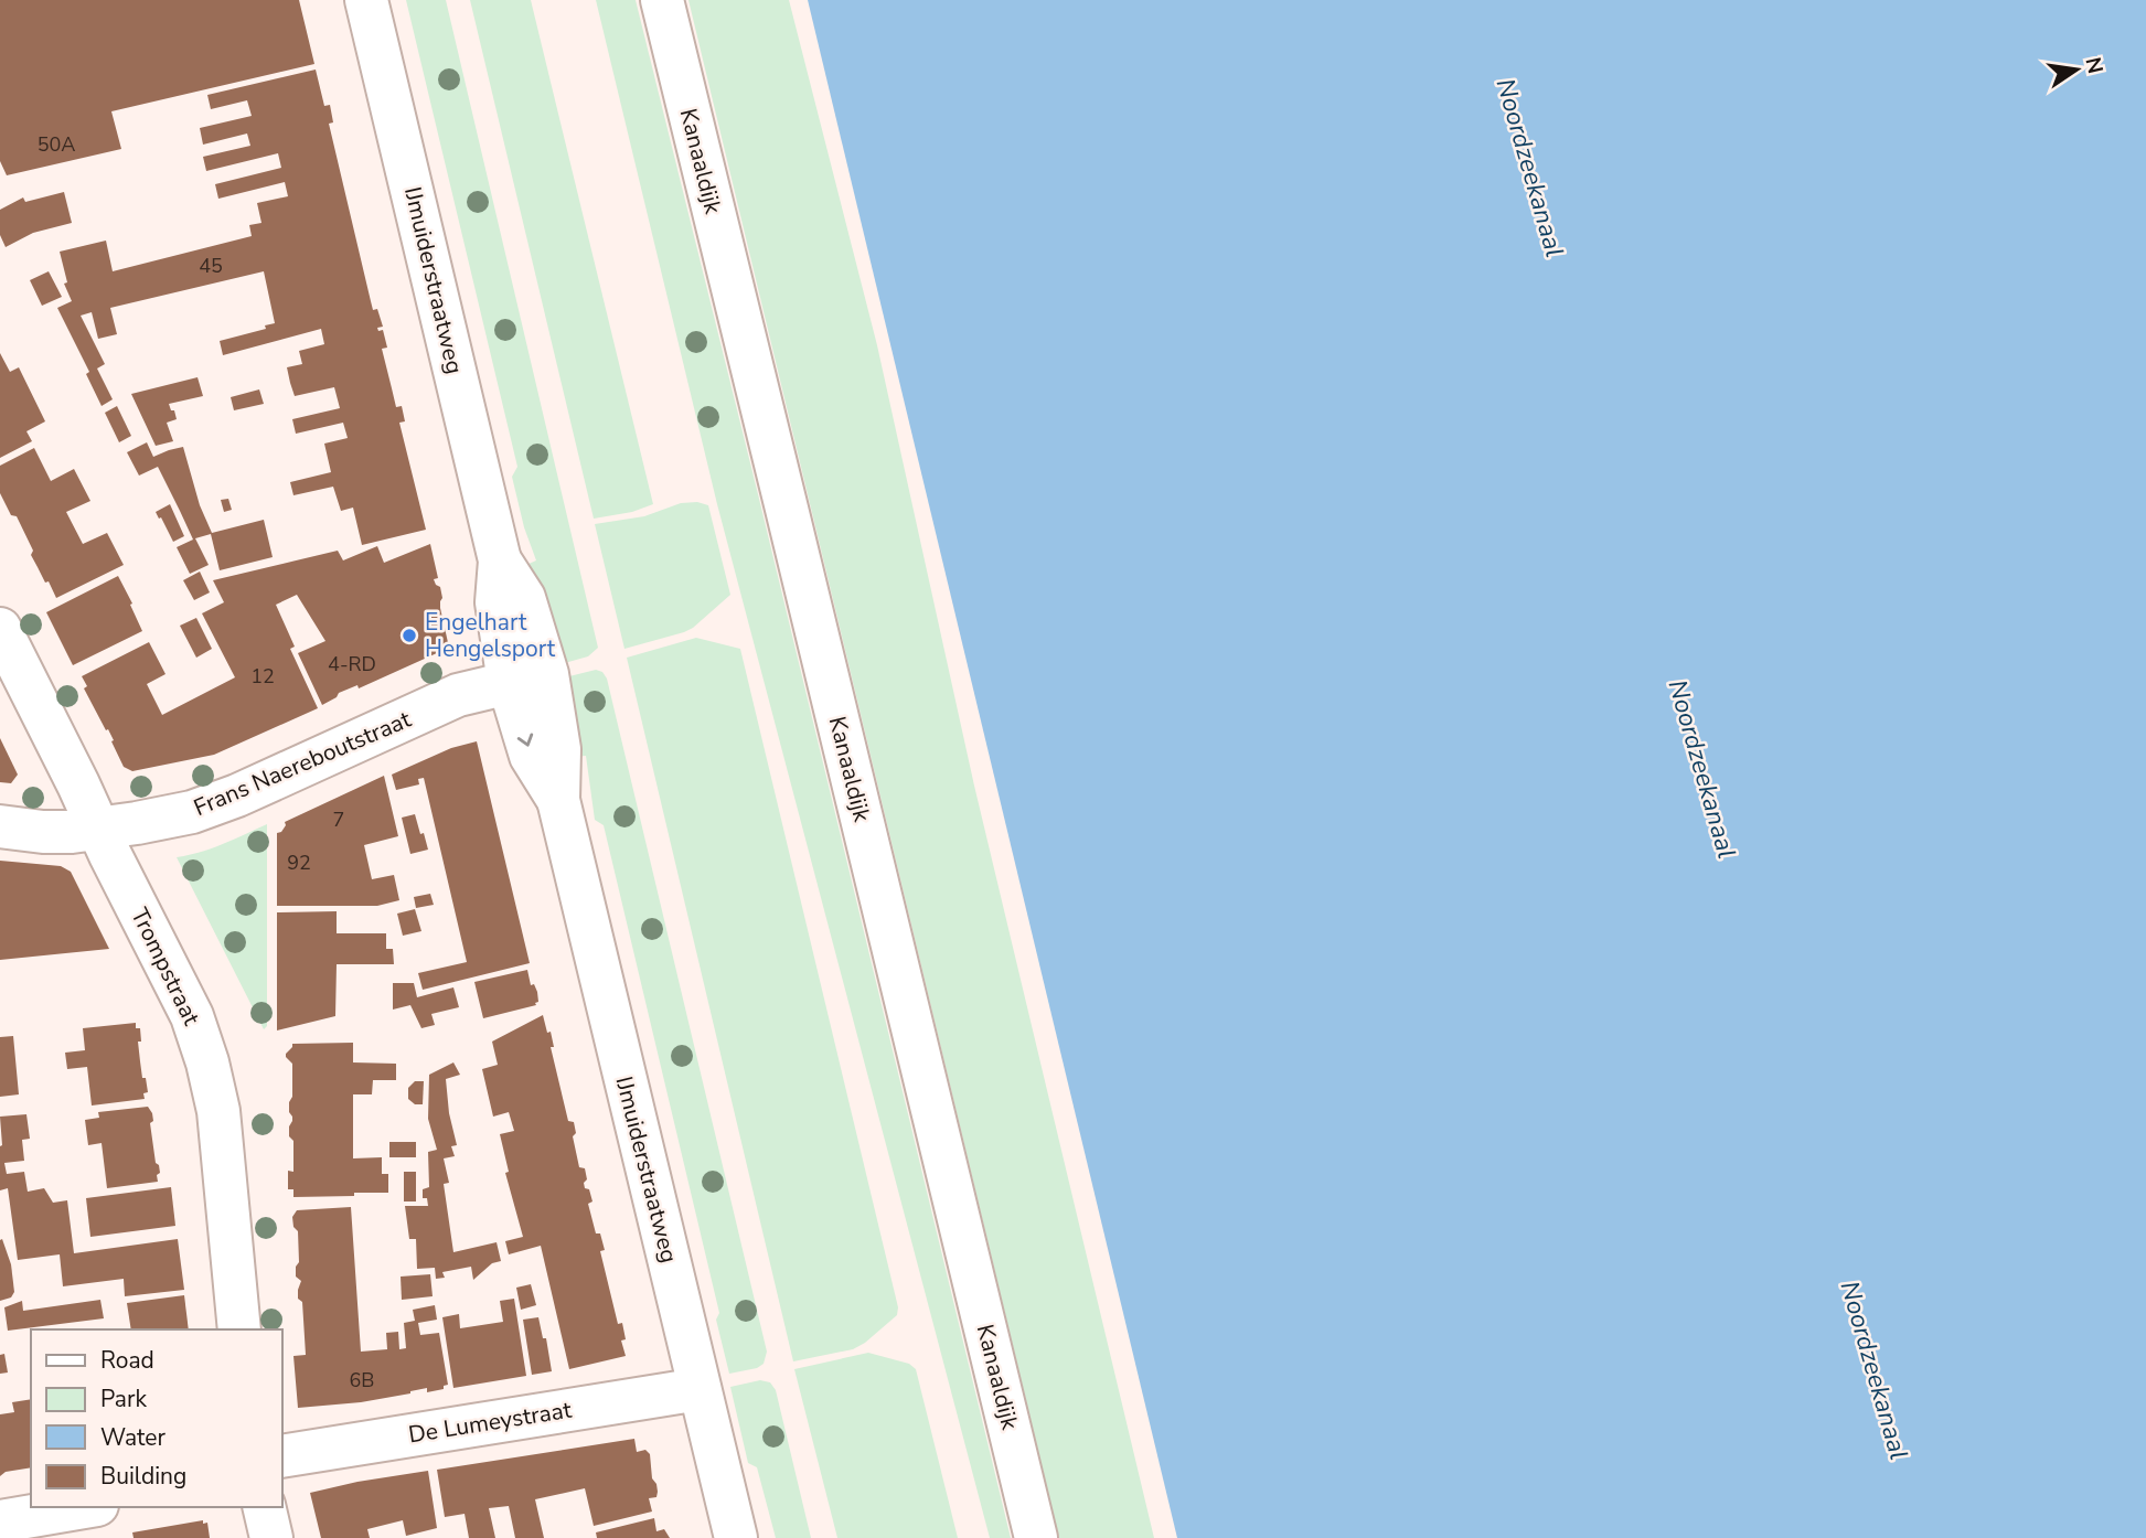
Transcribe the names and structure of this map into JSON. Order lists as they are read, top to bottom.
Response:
{
  "streets": {
    "street": [
      "Kanaaldijk",
      "IJmuiderstraatweg",
      "Frans Naereboutstraat",
      "Trompstraat",
      "De Lumeystraat"
    ]
  },
  "crossings": [
    ["IJmuiderstraatweg", "Frans Naereboutstraat"],
    ["IJmuiderstraatweg", "De Lumeystraat"],
    ["Frans Naereboutstraat", "Trompstraat"]
  ],
  "water": ["Noordzeekanaal"],
  "places": ["Engelhart Hengelsport"],
  "house_numbers": [
    "50A",
    "45",
    "4-RD",
    "12",
    "7",
    "92",
    "6B"
  ],
  "legend": [
    "Road",
    "Park",
    "Water",
    "Building"
  ],
  "north": "right"
}
